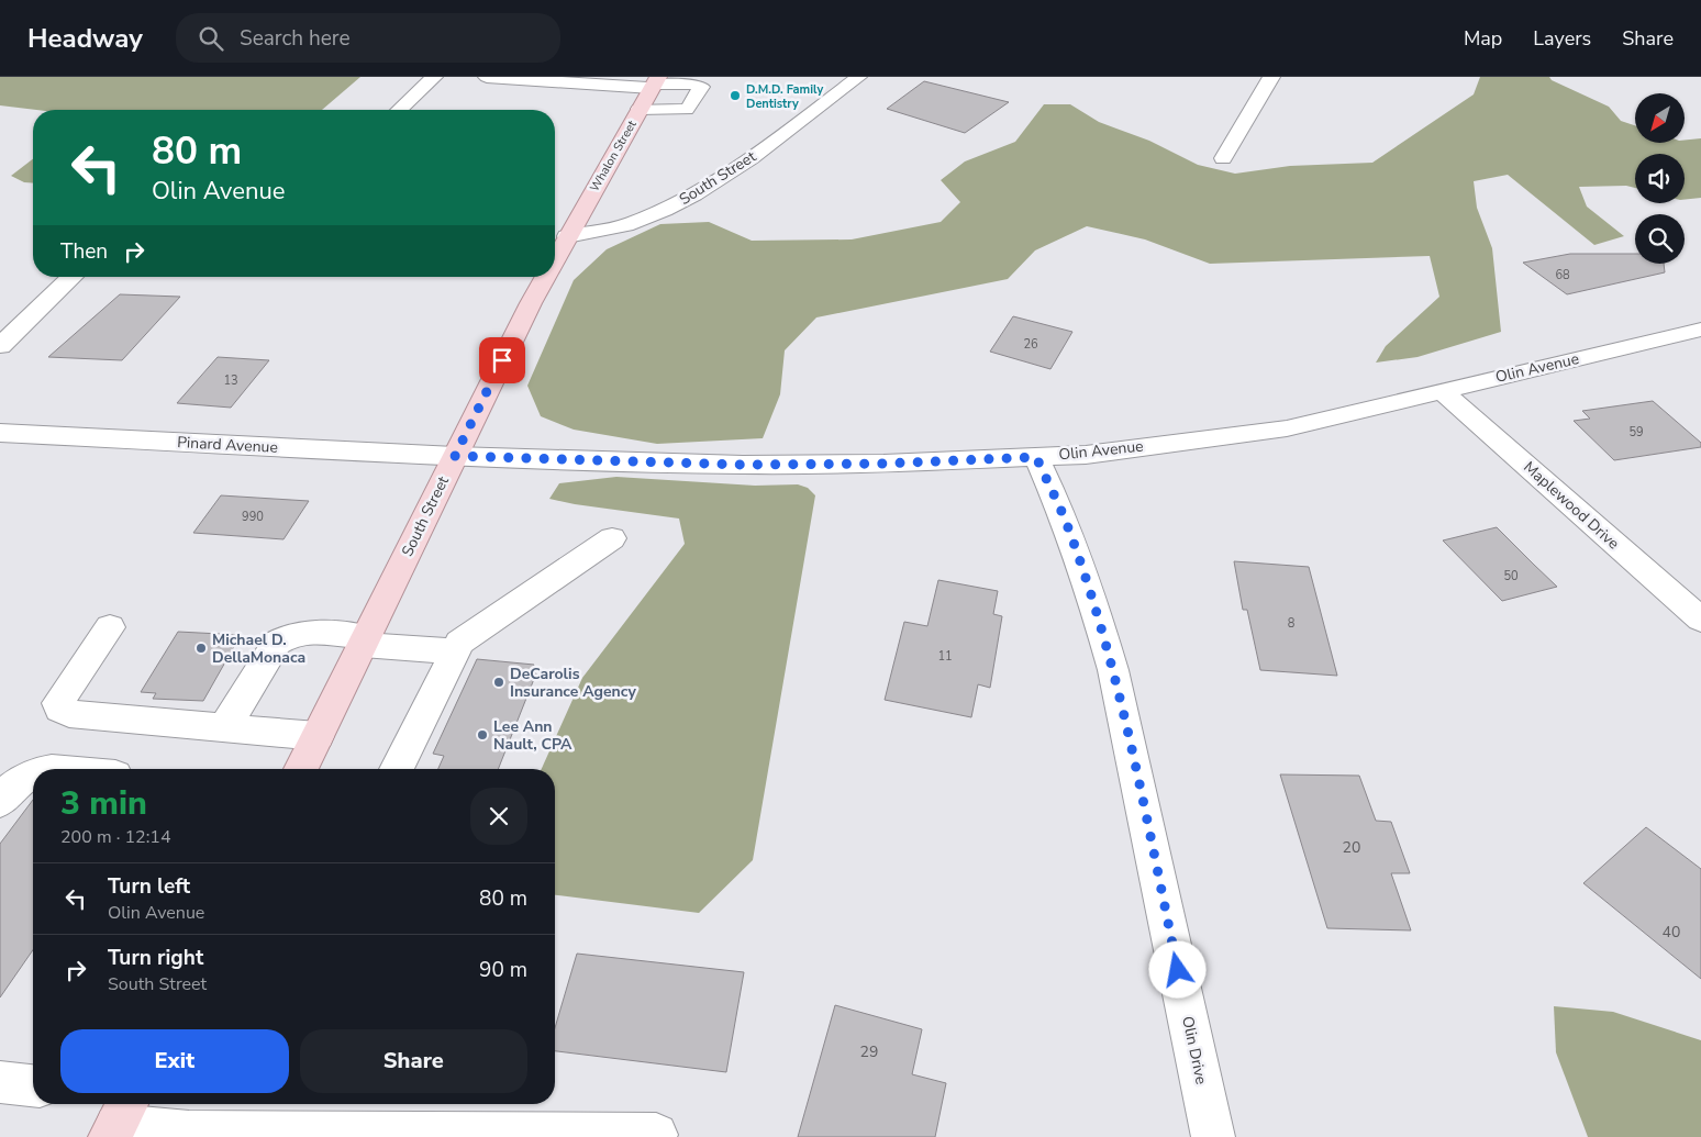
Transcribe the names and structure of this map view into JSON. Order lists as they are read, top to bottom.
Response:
{
  "streets": {
    "main road": ["Whalon Street", "South Street"],
    "street": [
      "Olin Avenue",
      "Pinard Avenue",
      "Maplewood Drive",
      "Olin Drive"
    ]
  },
  "crossings": [
    ["Whalon Street", "South Street"],
    ["South Street", "Olin Avenue"],
    ["South Street", "Pinard Avenue"],
    ["Olin Avenue", "Pinard Avenue"],
    ["Olin Avenue", "Maplewood Drive"],
    ["Olin Avenue", "Olin Drive"]
  ],
  "places": [
    "D.M.D. Family Dentistry",
    "Michael D. DellaMonaca",
    "DeCarolis Insurance Agency",
    "Lee Ann Nault, CPA"
  ],
  "house_numbers": [
    "68",
    "26",
    "13",
    "59",
    "990",
    "50",
    "8",
    "11",
    "20",
    "40",
    "29"
  ],
  "north": "bottom left",
  "page": {
    "header": "Headway",
    "search": "Search here",
    "nav": ["Map", "Layers", "Share"],
    "turn": ["80 m", "Olin Avenue"],
    "then": "Then",
    "heading": ["3 min", "200 m · 12:14"],
    "list": [
      {
        "name": "Turn left",
        "note": "Olin Avenue",
        "value": "80 m"
      },
      {
        "name": "Turn right",
        "note": "South Street",
        "value": "90 m"
      }
    ],
    "buttons": ["Exit", "Share"]
  }
}
